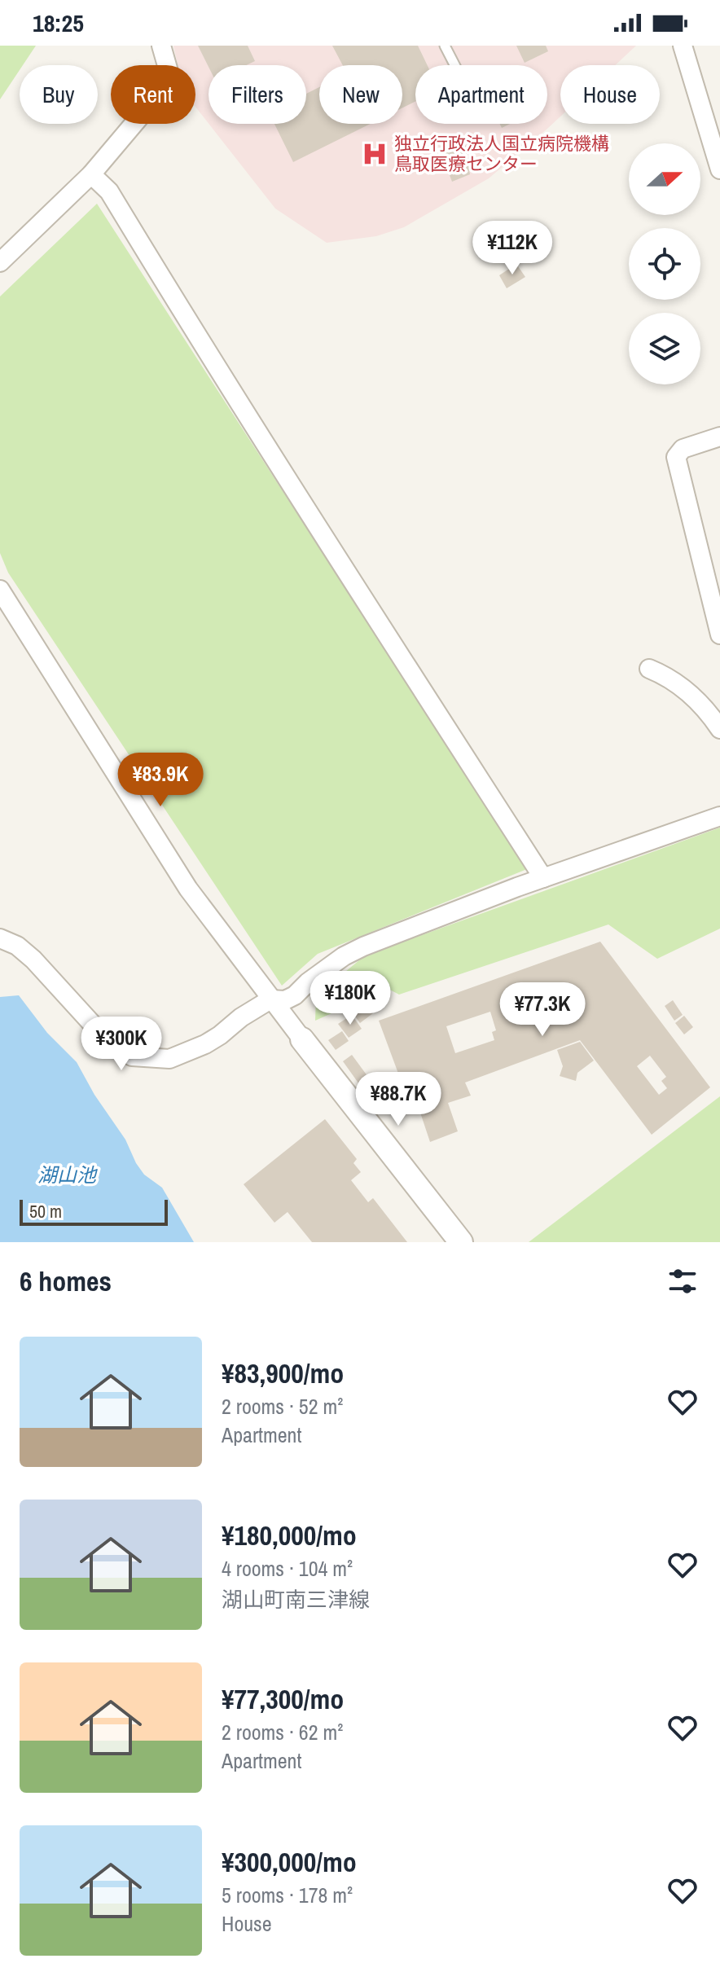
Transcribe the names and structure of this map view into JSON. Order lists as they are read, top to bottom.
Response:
{
  "water": ["湖山池"],
  "places": {
    "hospital": ["独立行政法人国立病院機構 鳥取医療センター"]
  },
  "scale_bar": "50 m",
  "north": "right",
  "page": {
    "status": "18:25",
    "chip": [
      "Buy",
      "Rent",
      "Filters",
      "New",
      "Apartment",
      "House"
    ],
    "price": [
      "¥112K",
      "¥83.9K",
      "¥180K",
      "¥77.3K",
      "¥300K",
      "¥88.7K"
    ],
    "scale": "50 m",
    "heading": "6 homes",
    "list": [
      {
        "name": "¥83,900/mo",
        "note": "2 rooms · 52 m² · Apartment"
      },
      {
        "name": "¥180,000/mo",
        "note": "4 rooms · 104 m² · 湖山町南三津線"
      },
      {
        "name": "¥77,300/mo",
        "note": "2 rooms · 62 m² · Apartment"
      },
      {
        "name": "¥300,000/mo",
        "note": "5 rooms · 178 m² · House"
      }
    ]
  }
}
